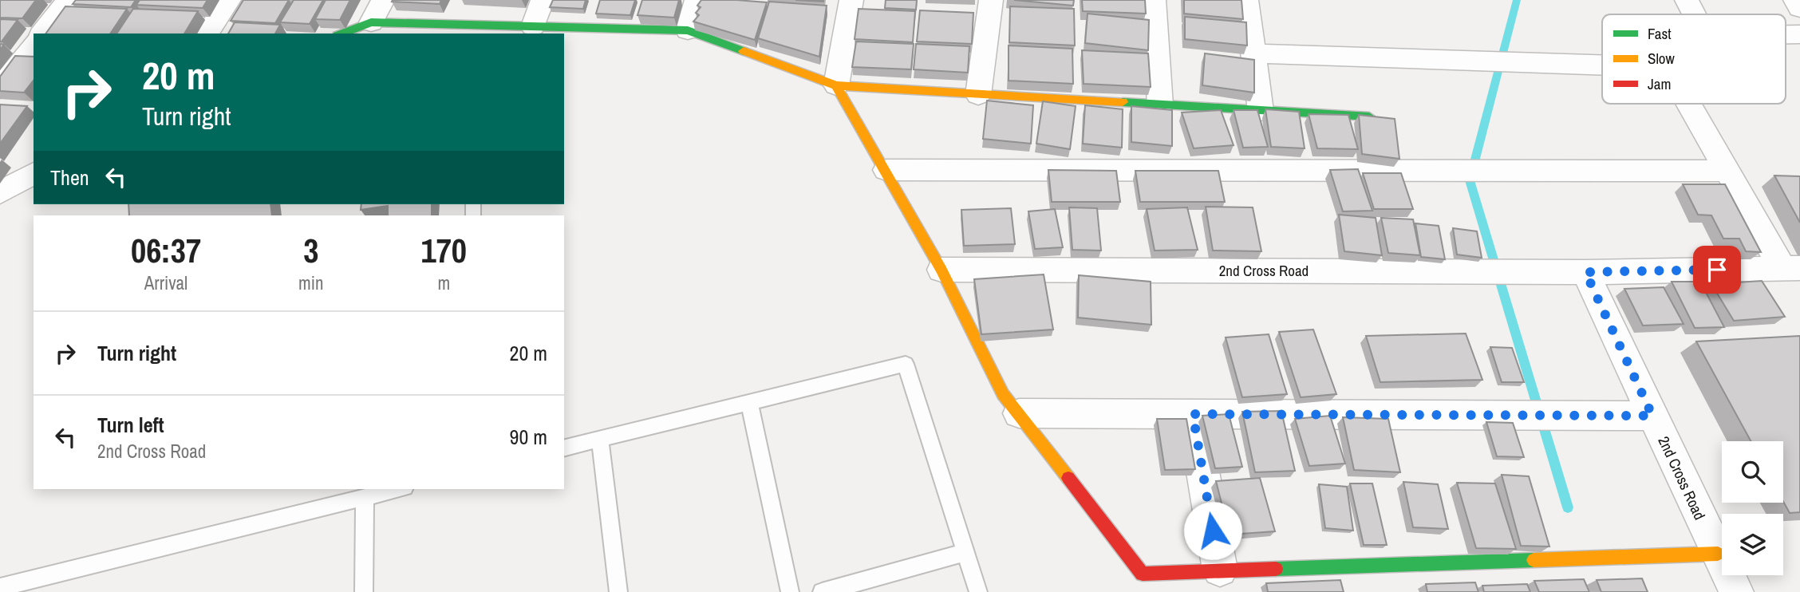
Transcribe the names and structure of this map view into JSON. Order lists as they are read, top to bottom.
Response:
{
  "streets": {
    "street": ["2nd Cross Road"]
  },
  "legend": ["Fast", "Slow", "Jam"],
  "page": {
    "turn": ["20 m", "Turn right"],
    "then": "Then",
    "eta": [
      "06:37",
      "Arrival",
      "3",
      "min",
      "170",
      "m"
    ],
    "list": [
      {
        "name": "Turn right",
        "value": "20 m"
      },
      {
        "name": "Turn left",
        "note": "2nd Cross Road",
        "value": "90 m"
      }
    ]
  }
}
